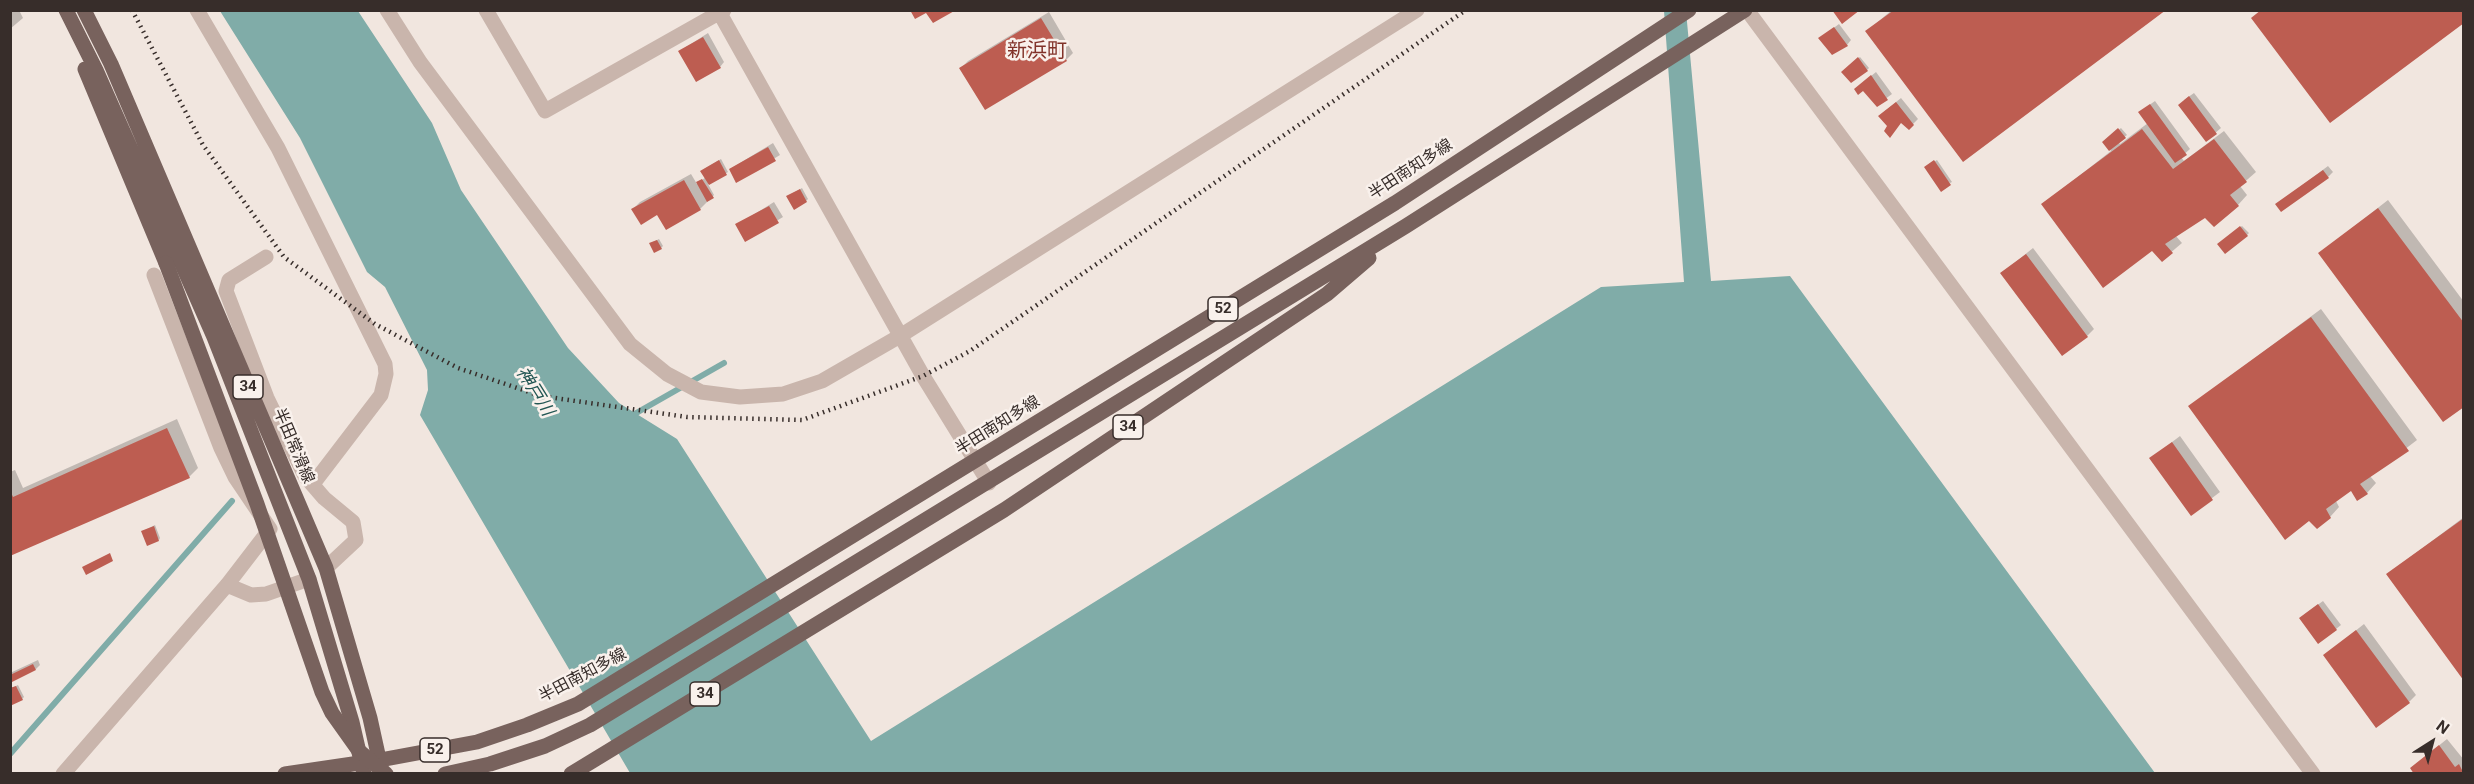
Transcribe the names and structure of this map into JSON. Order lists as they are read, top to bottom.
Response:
{
  "streets": {
    "main road": [
      "半田南知多線",
      "52",
      "34",
      "半田常滑線"
    ]
  },
  "crossings": [
    ["半田南知多線", "34"],
    ["半田南知多線", "半田常滑線"],
    ["52", "34"],
    ["34", "半田常滑線"]
  ],
  "districts": ["新浜町"],
  "water": ["神戸川"],
  "north": "top right"
}
